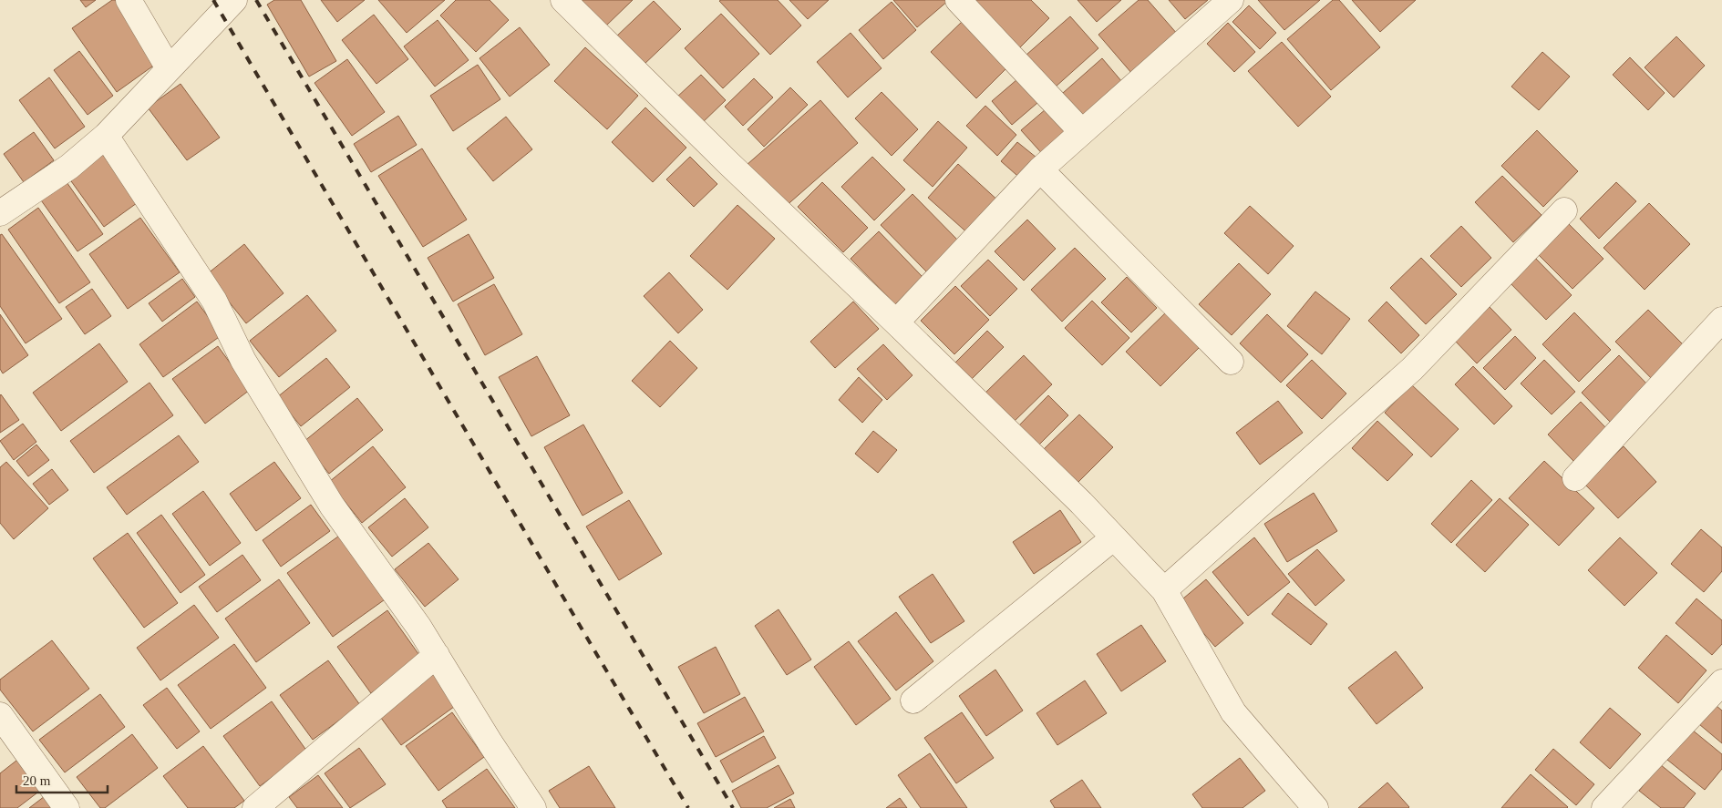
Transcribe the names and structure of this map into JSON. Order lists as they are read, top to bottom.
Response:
{
  "scale_bar": "20 m"
}
